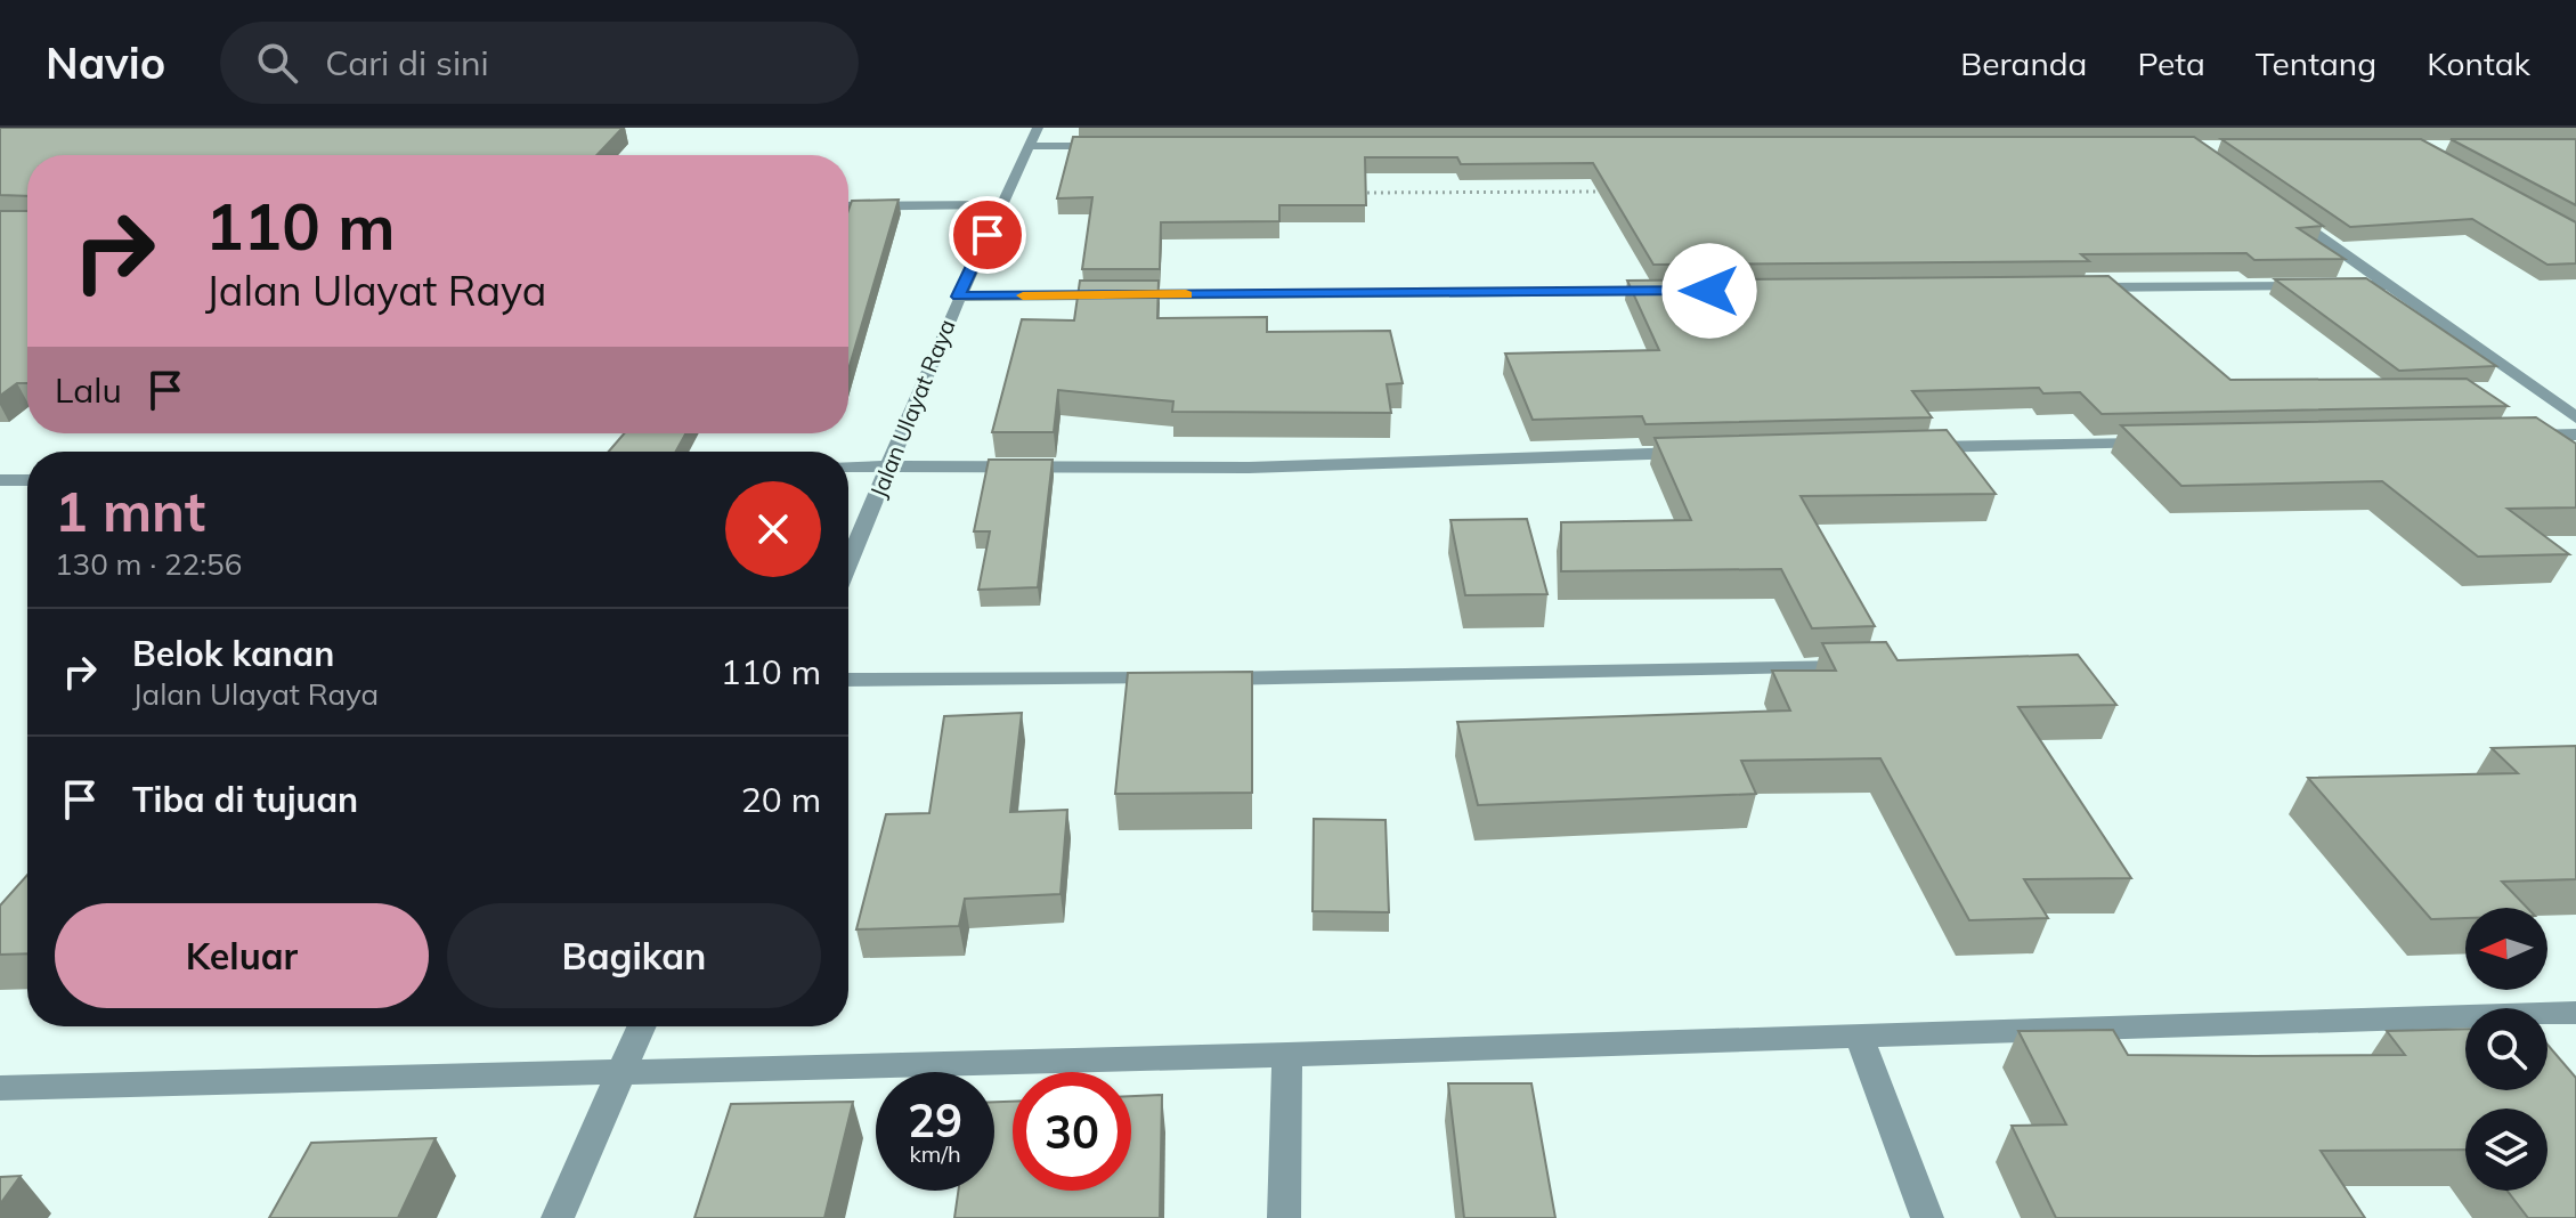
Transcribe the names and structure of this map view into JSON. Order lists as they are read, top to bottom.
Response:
{
  "streets": {
    "street": ["Jalan Ulayat Raya"]
  },
  "north": "left",
  "page": {
    "header": "Navio",
    "search": "Cari di sini",
    "nav": [
      "Beranda",
      "Peta",
      "Tentang",
      "Kontak"
    ],
    "turn": ["110 m", "Jalan Ulayat Raya"],
    "then": "Lalu",
    "heading": ["1 mnt", "130 m · 22:56"],
    "list": [
      {
        "name": "Belok kanan",
        "note": "Jalan Ulayat Raya",
        "value": "110 m"
      },
      {
        "name": "Tiba di tujuan",
        "value": "20 m"
      }
    ],
    "buttons": ["Keluar", "Bagikan"],
    "speed": "29 km/h",
    "limit": "30"
  }
}
